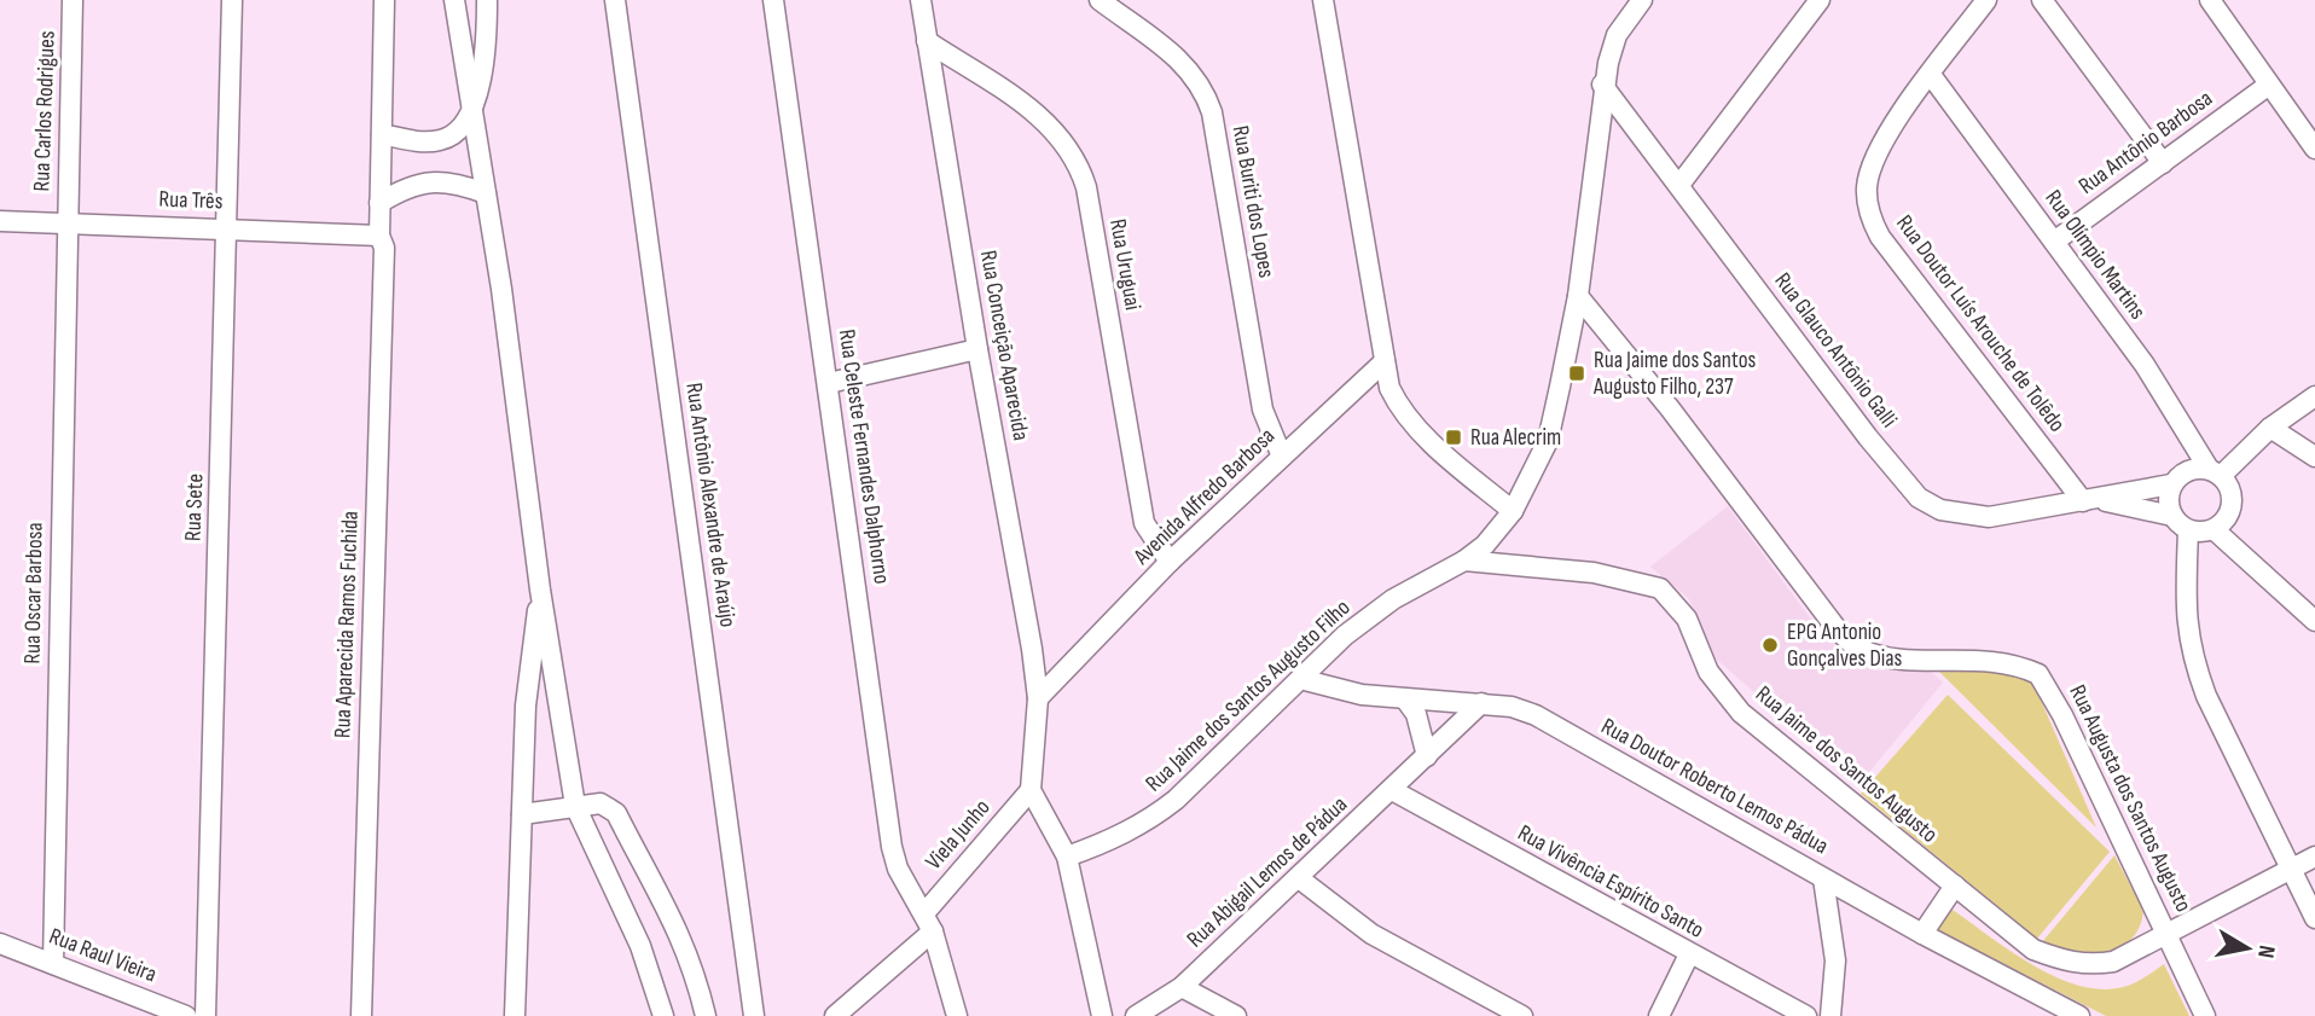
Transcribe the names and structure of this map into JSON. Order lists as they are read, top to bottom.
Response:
{
  "streets": {
    "street": [
      "Rua Carlos Rodrigues",
      "Rua Antônio Barbosa",
      "Rua Três",
      "Rua Buriti dos Lopes",
      "Rua Olímpio Martins",
      "Rua Uruguai",
      "Rua Doutor Luís Arouche de Tolêdo",
      "Rua Conceição Aparecida",
      "Rua Glauco Antônio Galli",
      "Rua Celeste Fernandes Dalphorno",
      "Avenida Alfredo Barbosa",
      "Rua Antônio Alexandre de Araújo",
      "Rua Sete",
      "Rua Oscar Barbosa",
      "Rua Aparecida Ramos Fuchida",
      "Rua Jaime dos Santos Augusto Filho",
      "Rua Jaime dos Santos Augusto",
      "Rua Doutor Roberto Lemos Pádua",
      "Rua Augusta dos Santos Augusto",
      "Viela Junho",
      "Rua Abigail Lemos de Pádua",
      "Rua Vivência Espírito Santo",
      "Rua Raul Vieira"
    ]
  },
  "crossings": [
    ["Rua Carlos Rodrigues", "Rua Três"],
    ["Rua Carlos Rodrigues", "Rua Oscar Barbosa"],
    ["Rua Antônio Barbosa", "Rua Olímpio Martins"],
    ["Rua Três", "Rua Sete"],
    ["Rua Três", "Rua Oscar Barbosa"],
    ["Rua Três", "Rua Aparecida Ramos Fuchida"],
    ["Rua Buriti dos Lopes", "Avenida Alfredo Barbosa"],
    ["Rua Olímpio Martins", "Rua Doutor Luís Arouche de Tolêdo"],
    ["Rua Olímpio Martins", "Rua Glauco Antônio Galli"],
    ["Rua Uruguai", "Rua Conceição Aparecida"],
    ["Rua Uruguai", "Avenida Alfredo Barbosa"],
    ["Rua Doutor Luís Arouche de Tolêdo", "Rua Glauco Antônio Galli"],
    ["Rua Conceição Aparecida", "Avenida Alfredo Barbosa"],
    ["Rua Glauco Antônio Galli", "Rua Jaime dos Santos Augusto Filho"],
    ["Rua Celeste Fernandes Dalphorno", "Viela Junho"],
    ["Rua Oscar Barbosa", "Rua Raul Vieira"],
    ["Rua Jaime dos Santos Augusto Filho", "Rua Jaime dos Santos Augusto"],
    ["Rua Jaime dos Santos Augusto Filho", "Rua Doutor Roberto Lemos Pádua"],
    ["Rua Jaime dos Santos Augusto Filho", "Rua Augusta dos Santos Augusto"],
    ["Rua Jaime dos Santos Augusto", "Rua Augusta dos Santos Augusto"],
    ["Rua Doutor Roberto Lemos Pádua", "Rua Abigail Lemos de Pádua"],
    ["Rua Abigail Lemos de Pádua", "Rua Vivência Espírito Santo"]
  ],
  "places": {
    "transit": ["Rua Jaime dos Santos Augusto Filho, 237", "Rua Alecrim"],
    "other": ["EPG Antonio Gonçalves Dias"]
  },
  "north": "right"
}
